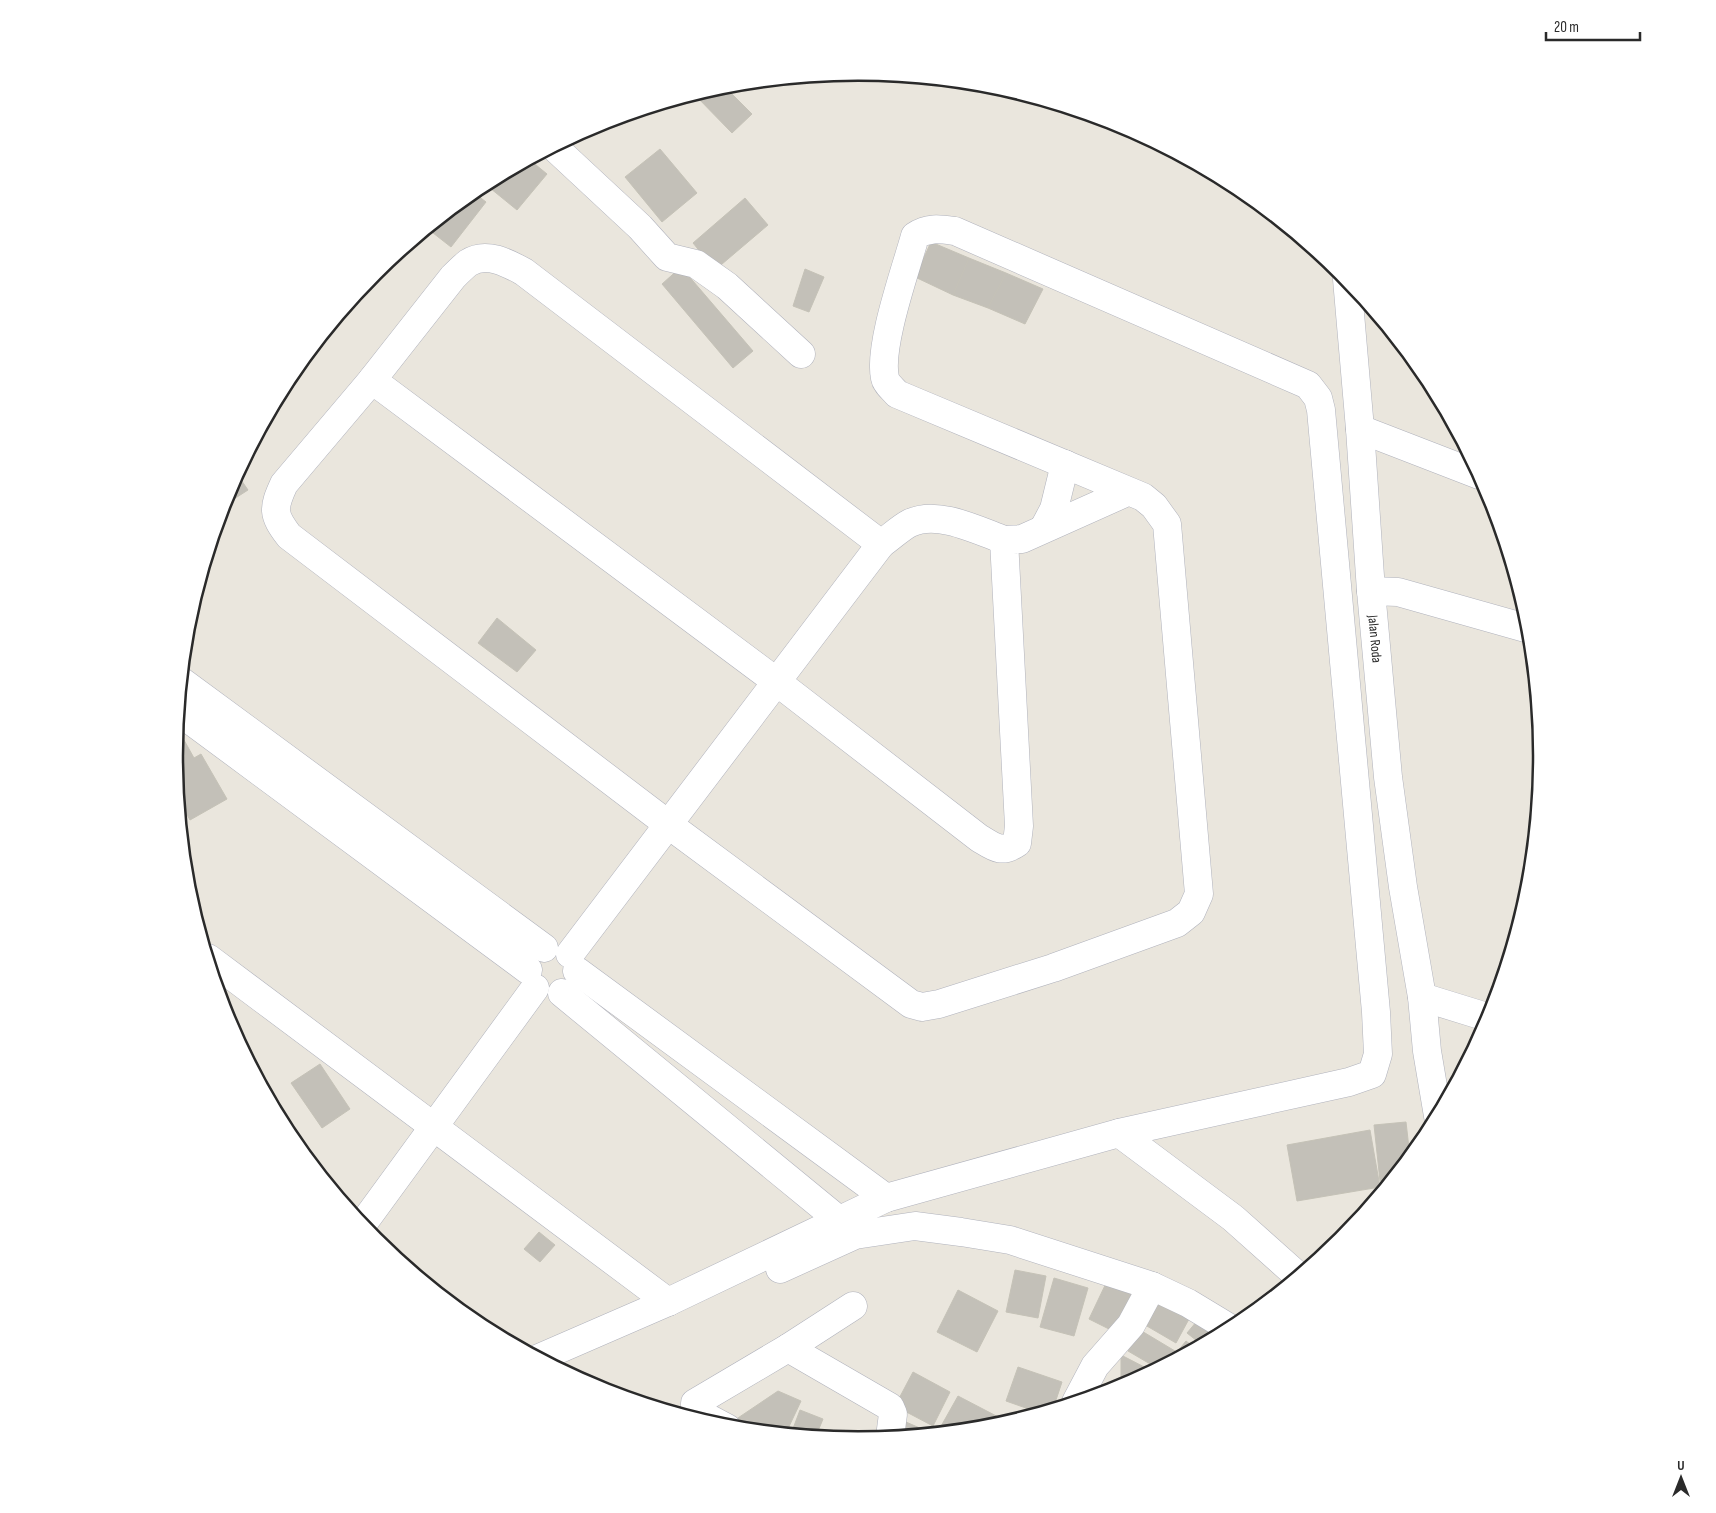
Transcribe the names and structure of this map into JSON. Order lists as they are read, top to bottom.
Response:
{
  "streets": {
    "street": ["Jalan Roda"]
  },
  "scale_bar": "20 m",
  "north": "top"
}
